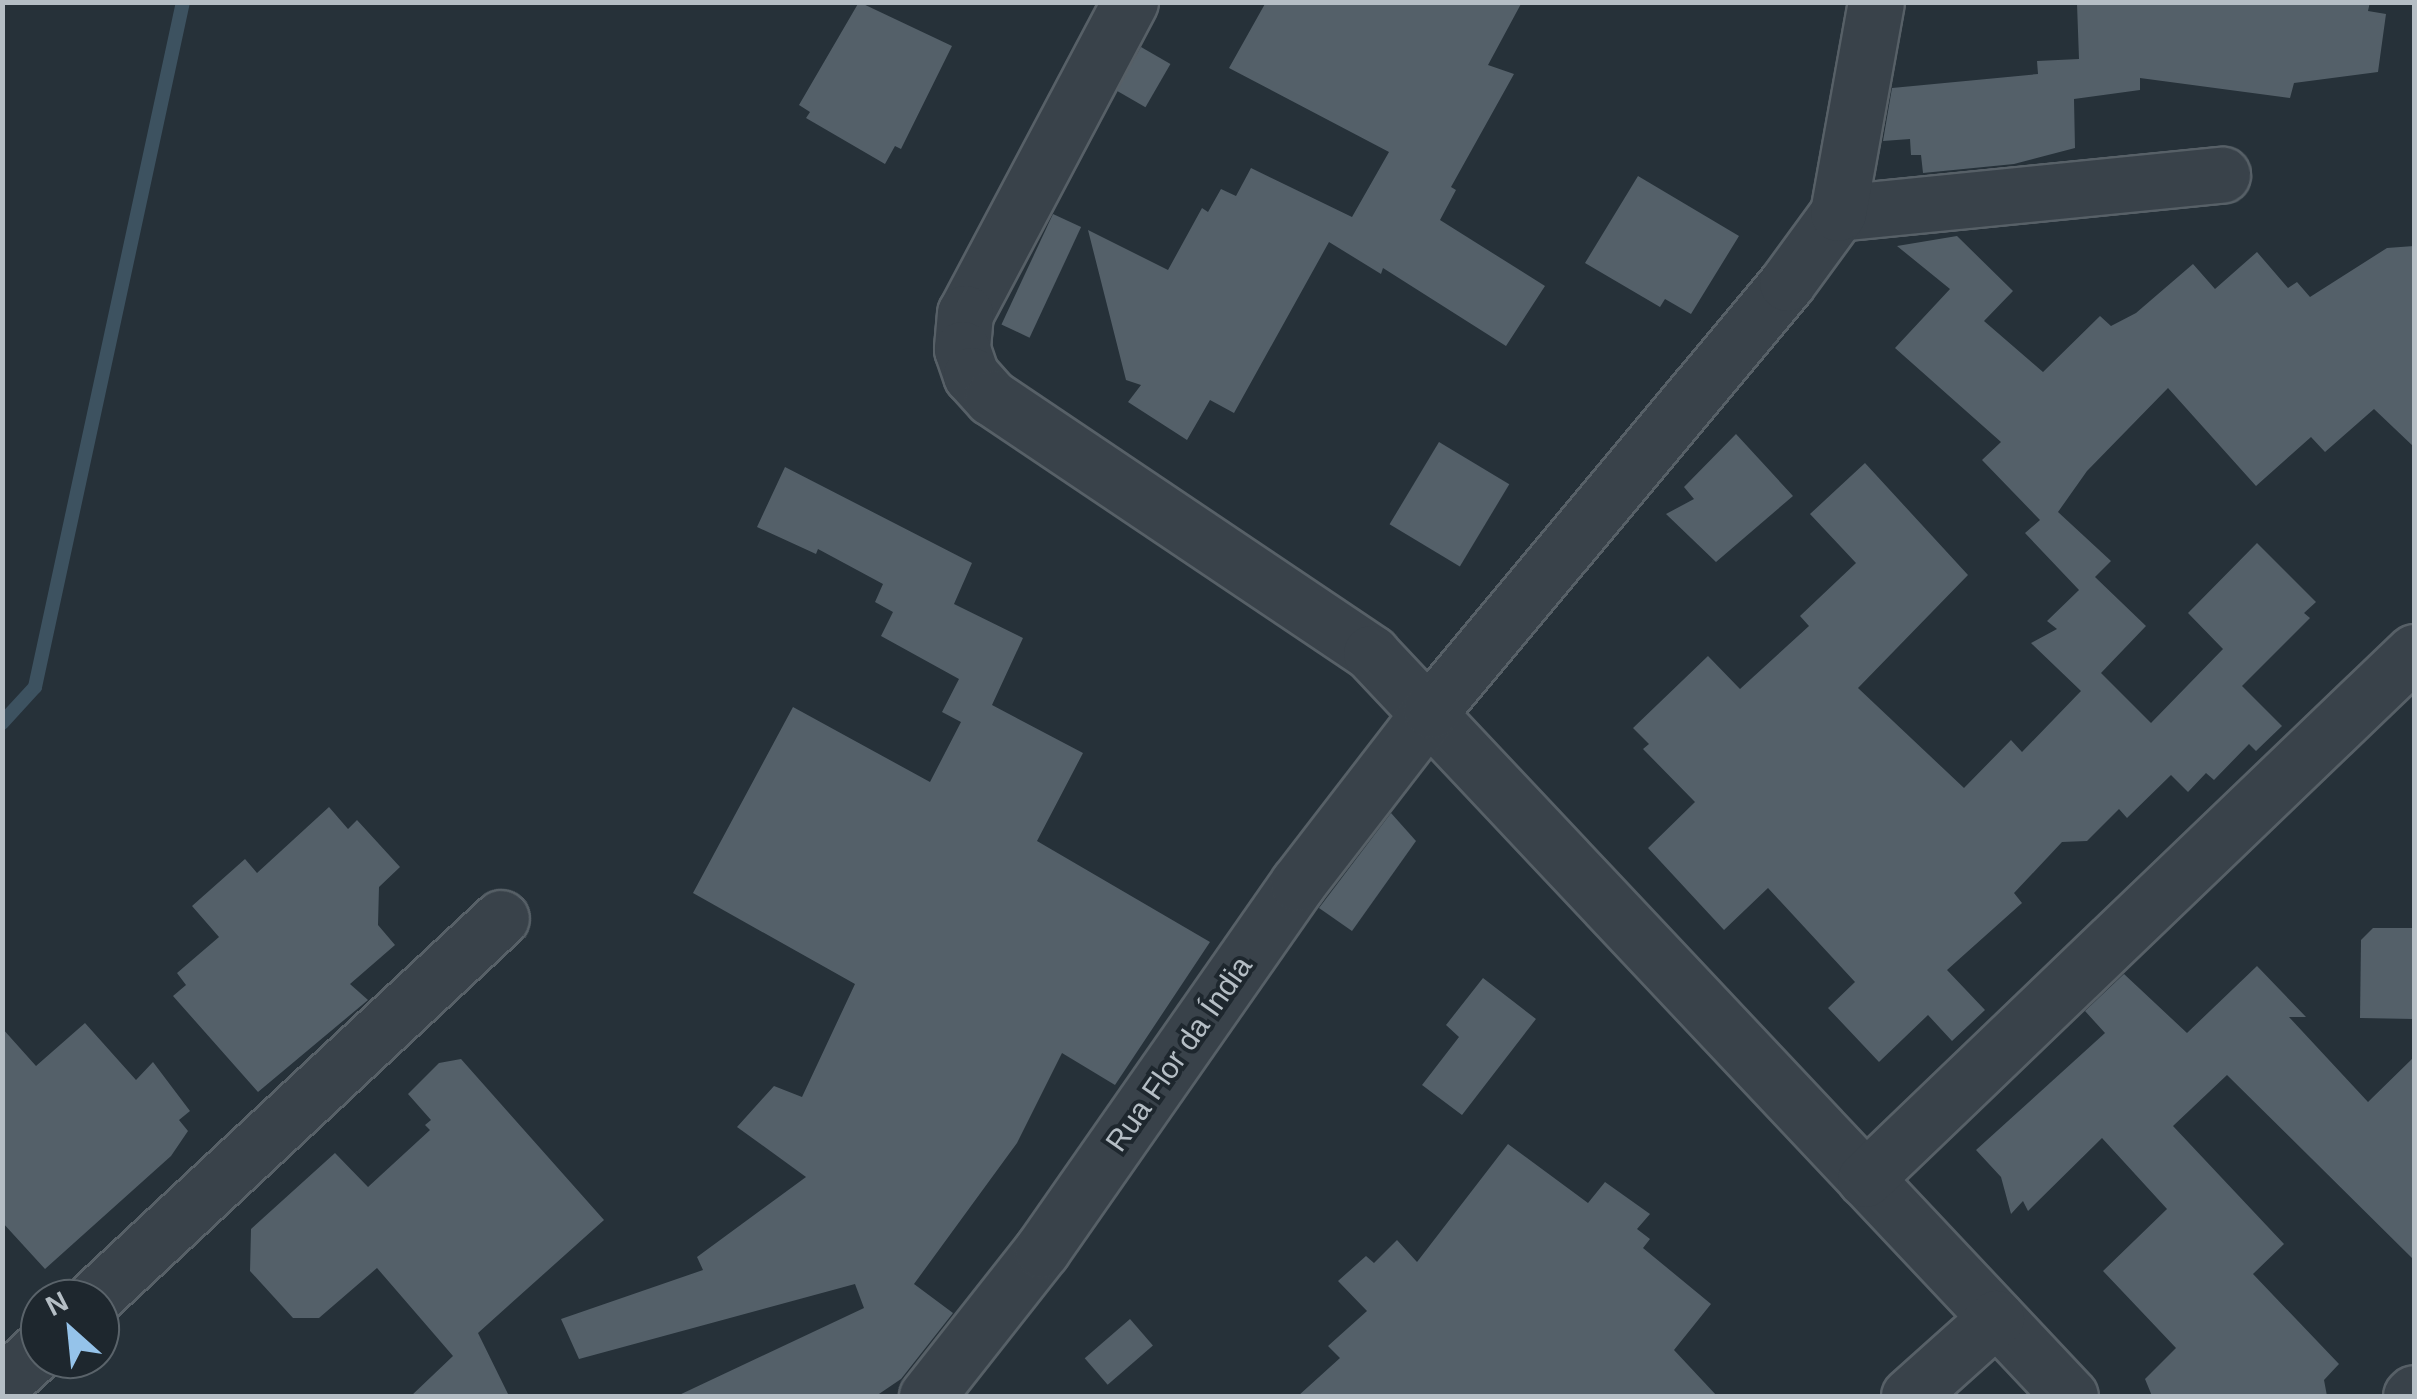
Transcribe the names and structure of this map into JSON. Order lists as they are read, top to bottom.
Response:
{
  "streets": {
    "street": ["Rua Flor da Índia"]
  },
  "north": "top left"
}
